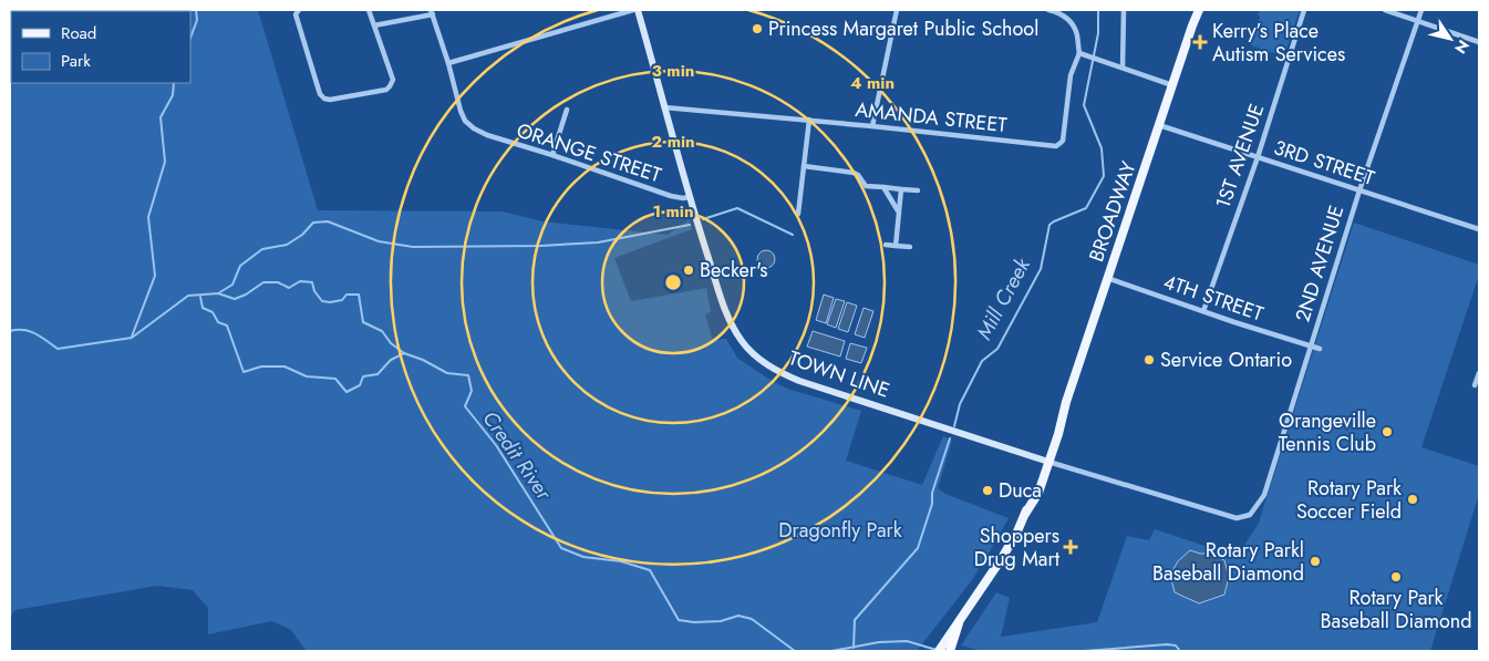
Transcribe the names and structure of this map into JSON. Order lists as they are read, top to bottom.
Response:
{
  "streets": {
    "main road": ["BROADWAY", "TOWN LINE"],
    "street": [
      "AMANDA STREET",
      "ORANGE STREET",
      "1ST AVENUE",
      "3RD STREET",
      "2ND AVENUE",
      "4TH STREET"
    ]
  },
  "crossings": [
    ["AMANDA STREET", "TOWN LINE"],
    ["ORANGE STREET", "TOWN LINE"],
    ["1ST AVENUE", "3RD STREET"],
    ["1ST AVENUE", "4TH STREET"],
    ["3RD STREET", "BROADWAY"],
    ["3RD STREET", "2ND AVENUE"],
    ["BROADWAY", "2ND AVENUE"],
    ["BROADWAY", "4TH STREET"],
    ["BROADWAY", "TOWN LINE"],
    ["2ND AVENUE", "4TH STREET"],
    ["2ND AVENUE", "TOWN LINE"]
  ],
  "water": ["Mill Creek", "Credit River"],
  "parks": ["Dragonfly Park"],
  "places": {
    "other": [
      "Princess Margaret Public School",
      "Becker's",
      "Service Ontario",
      "Orangeville Tennis Club",
      "Duca",
      "Rotary Park Soccer Field",
      "Rotary Parkl Baseball Diamond",
      "Rotary Park Baseball Diamond"
    ],
    "health": ["Kerry’s Place Autism Services", "Shoppers Drug Mart"]
  },
  "legend": ["Road", "Park"],
  "north": "bottom right",
  "rings": [
    "3 min",
    "4 min",
    "2 min",
    "1 min"
  ]
}
